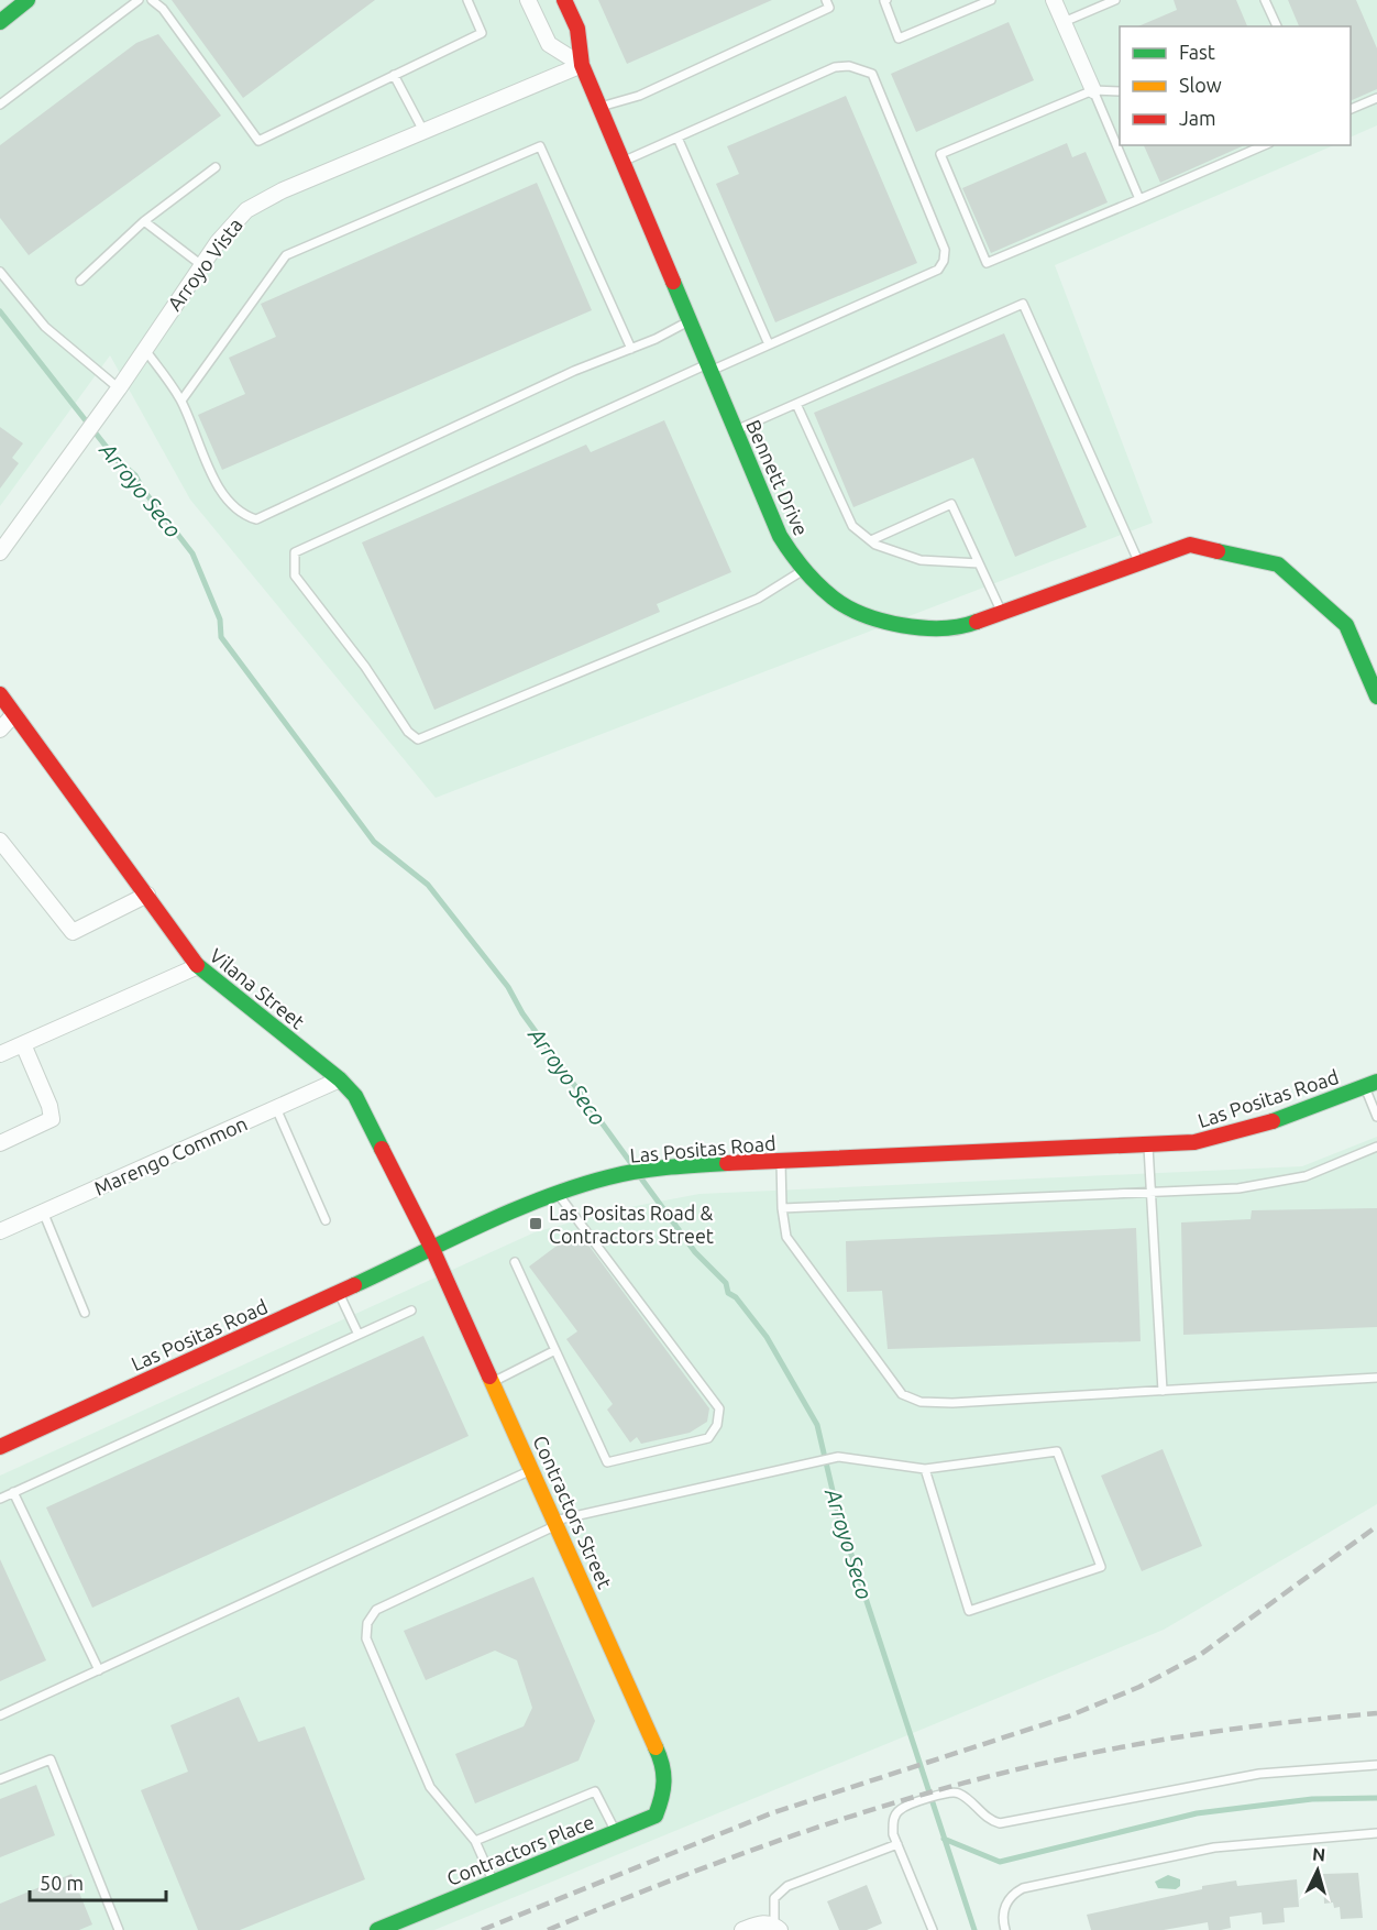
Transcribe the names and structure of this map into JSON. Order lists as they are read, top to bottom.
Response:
{
  "streets": {
    "street": [
      "Arroyo Vista",
      "Bennett Drive",
      "Vilana Street",
      "Las Positas Road",
      "Marengo Common",
      "Contractors Street",
      "Contractors Place"
    ]
  },
  "crossings": [
    ["Arroyo Vista", "Bennett Drive"],
    ["Vilana Street", "Las Positas Road"],
    ["Vilana Street", "Marengo Common"],
    ["Vilana Street", "Contractors Street"],
    ["Las Positas Road", "Contractors Street"],
    ["Contractors Street", "Contractors Place"]
  ],
  "water": ["Arroyo Seco"],
  "places": {
    "transit": ["Las Positas Road & Contractors Street"]
  },
  "legend": ["Fast", "Slow", "Jam"],
  "scale_bar": "50 m",
  "north": "top"
}
